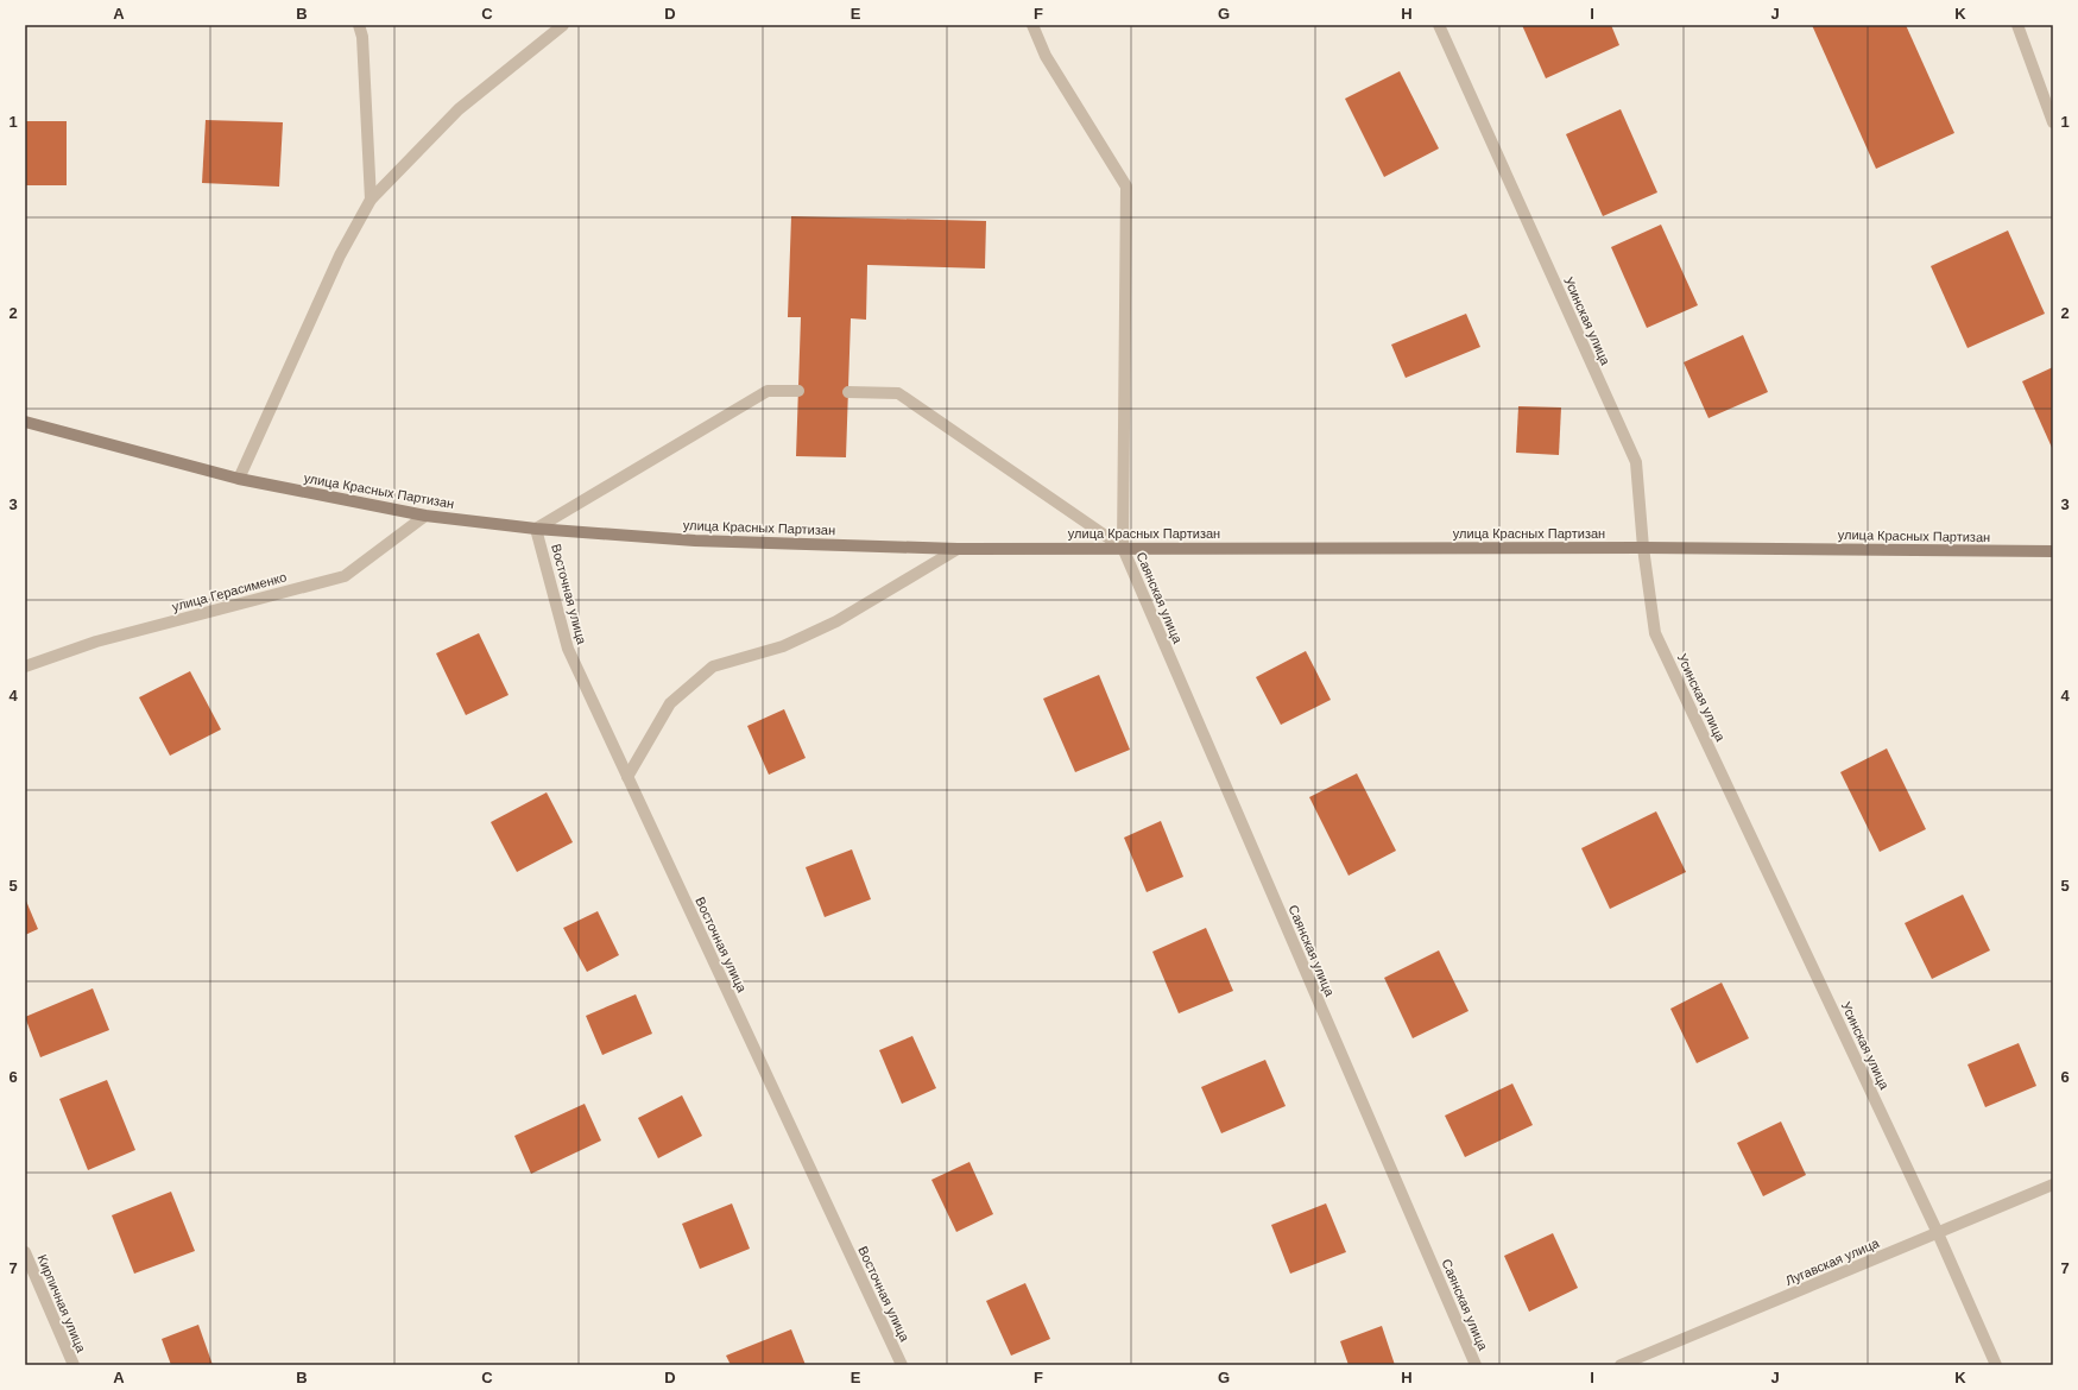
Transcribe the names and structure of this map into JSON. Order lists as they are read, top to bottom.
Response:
{
  "streets": {
    "main road": ["улица Красных Партизан"],
    "street": [
      "Усинская улица",
      "улица Герасименко",
      "Восточная улица",
      "Саянская улица",
      "Лугавская улица",
      "Кирпичная улица"
    ]
  },
  "crossings": [
    ["Усинская улица", "улица Красных Партизан"],
    ["Усинская улица", "Лугавская улица"],
    ["улица Красных Партизан", "улица Герасименко"],
    ["улица Красных Партизан", "Восточная улица"],
    ["улица Красных Партизан", "Саянская улица"]
  ],
  "grid": {
    "columns": [
      "A",
      "B",
      "C",
      "D",
      "E",
      "F",
      "G",
      "H",
      "I",
      "J",
      "K"
    ],
    "rows": [
      "1",
      "2",
      "3",
      "4",
      "5",
      "6",
      "7"
    ]
  }
}
